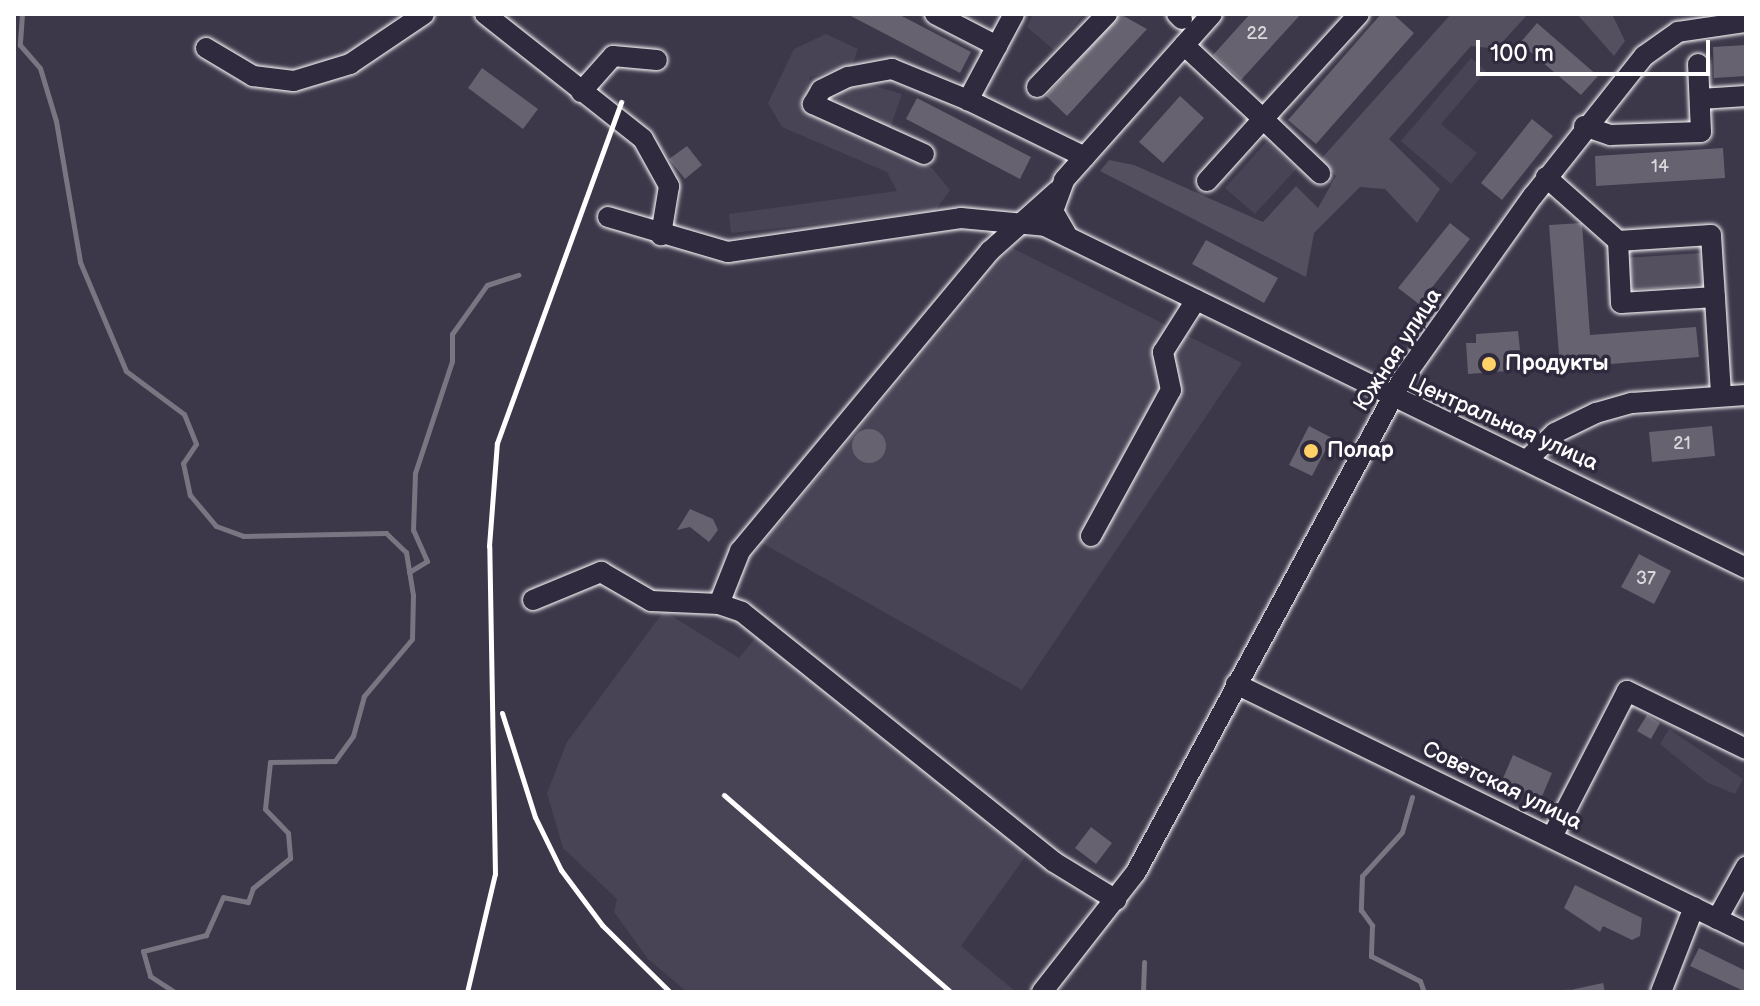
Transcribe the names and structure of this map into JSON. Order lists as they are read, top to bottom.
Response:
{
  "streets": {
    "street": ["Южная улица", "Центральная улица", "Советская улица"]
  },
  "crossings": [
    ["Южная улица", "Центральная улица"],
    ["Южная улица", "Советская улица"]
  ],
  "places": ["Продукты", "Полар"],
  "house_numbers": [
    "22",
    "14",
    "21",
    "37"
  ],
  "scale_bar": "100 m"
}
